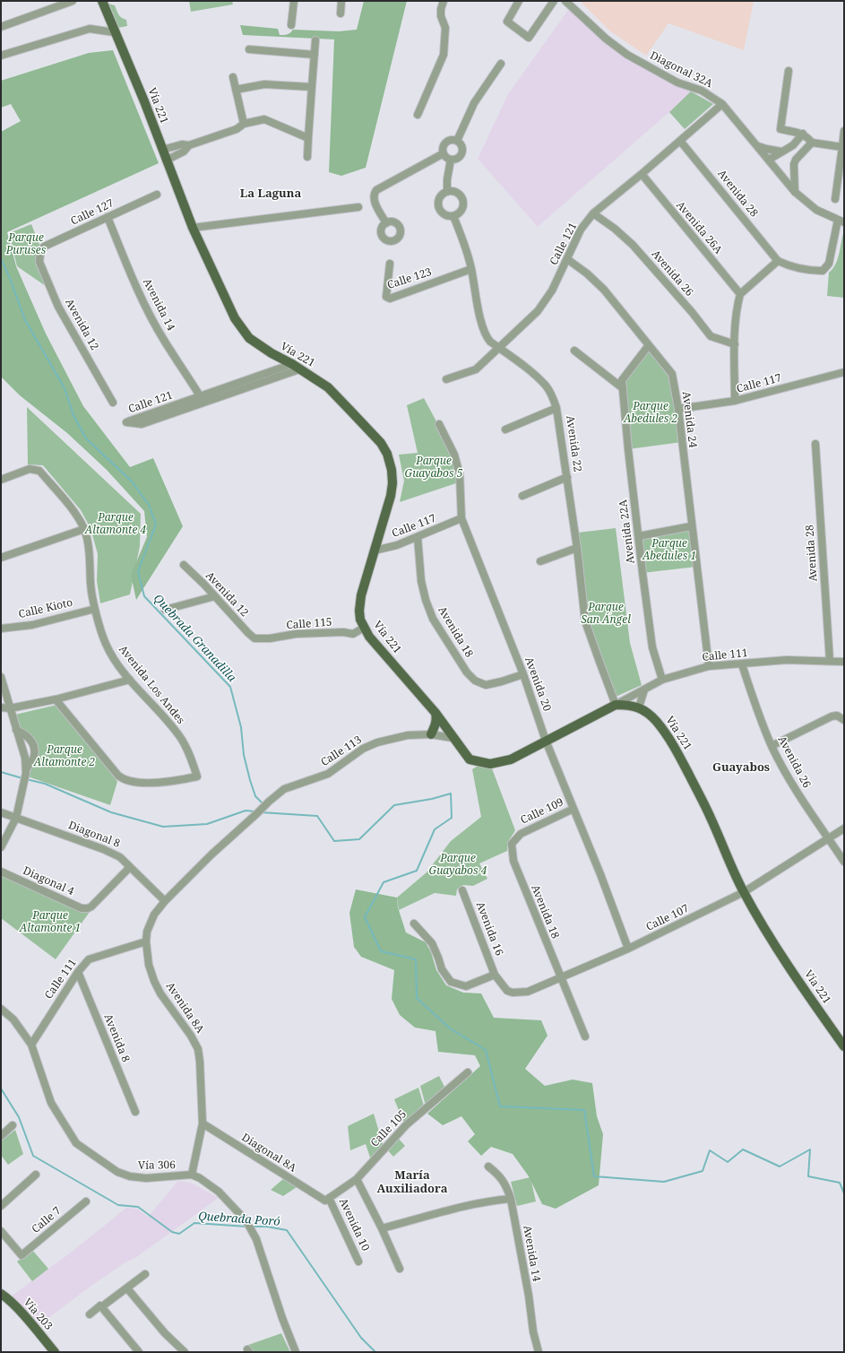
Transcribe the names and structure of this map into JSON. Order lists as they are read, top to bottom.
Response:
{
  "streets": {
    "main road": ["Vía 221", "Vía 203"],
    "street": [
      "Diagonal 32A",
      "Avenida 28",
      "Calle 127",
      "Avenida 26A",
      "Calle 121",
      "Avenida 26",
      "Calle 123",
      "Avenida 14",
      "Avenida 12",
      "Calle 117",
      "Avenida 24",
      "Avenida 22",
      "Avenida 22A",
      "Calle Kioto",
      "Calle 115",
      "Avenida 18",
      "Calle 111",
      "Avenida 20",
      "Avenida Los Andes",
      "Calle 113",
      "Calle 109",
      "Diagonal 8",
      "Diagonal 4",
      "Calle 107",
      "Avenida 16",
      "Avenida 8A",
      "Avenida 8",
      "Calle 105",
      "Diagonal 8A",
      "Vía 306",
      "Calle 7",
      "Avenida 10"
    ]
  },
  "crossings": [
    ["Diagonal 32A", "Calle 121"],
    ["Vía 221", "Calle 121"],
    ["Vía 221", "Calle 117"],
    ["Vía 221", "Avenida 22"],
    ["Vía 221", "Calle 115"],
    ["Vía 221", "Calle 111"],
    ["Vía 221", "Avenida 20"],
    ["Vía 221", "Calle 113"],
    ["Vía 221", "Calle 107"],
    ["Avenida 28", "Calle 121"],
    ["Avenida 28", "Calle 111"],
    ["Calle 127", "Avenida 14"],
    ["Calle 127", "Avenida 12"],
    ["Avenida 26A", "Calle 121"],
    ["Calle 121", "Avenida 26"],
    ["Calle 121", "Avenida 14"],
    ["Calle 121", "Avenida 24"],
    ["Calle 121", "Avenida 22"],
    ["Avenida 26", "Calle 111"],
    ["Avenida 26", "Calle 107"],
    ["Calle 123", "Avenida 22"],
    ["Avenida 12", "Calle 115"],
    ["Calle 117", "Avenida 24"],
    ["Calle 117", "Avenida 18"],
    ["Calle 117", "Avenida 20"],
    ["Avenida 24", "Avenida 22A"],
    ["Avenida 24", "Calle 111"],
    ["Avenida 22", "Calle 111"],
    ["Avenida 22A", "Calle 111"],
    ["Calle Kioto", "Avenida Los Andes"],
    ["Avenida 18", "Avenida 20"],
    ["Avenida 18", "Calle 109"],
    ["Avenida 18", "Calle 107"],
    ["Calle 111", "Avenida 8A"],
    ["Calle 111", "Avenida 8"],
    ["Calle 111", "Vía 306"],
    ["Avenida 20", "Calle 109"],
    ["Avenida 20", "Calle 107"],
    ["Calle 113", "Diagonal 8"],
    ["Calle 113", "Avenida 8A"],
    ["Diagonal 8", "Diagonal 4"],
    ["Diagonal 8", "Avenida 8A"],
    ["Calle 107", "Avenida 16"],
    ["Avenida 8A", "Diagonal 8A"],
    ["Avenida 8A", "Vía 306"],
    ["Calle 105", "Diagonal 8A"],
    ["Calle 105", "Avenida 10"],
    ["Diagonal 8A", "Avenida 10"]
  ],
  "districts": ["La Laguna", "Guayabos", "María Auxiliadora"],
  "water": ["Quebrada Granadilla", "Quebrada Poró"],
  "parks": [
    "Parque Puruses",
    "Parque Abedules 2",
    "Parque Guayabos 5",
    "Parque Altamonte 4",
    "Parque Abedules 1",
    "Parque San Ángel",
    "Parque Altamonte 2",
    "Parque Guayabos 4",
    "Parque Altamonte 1"
  ]
}
